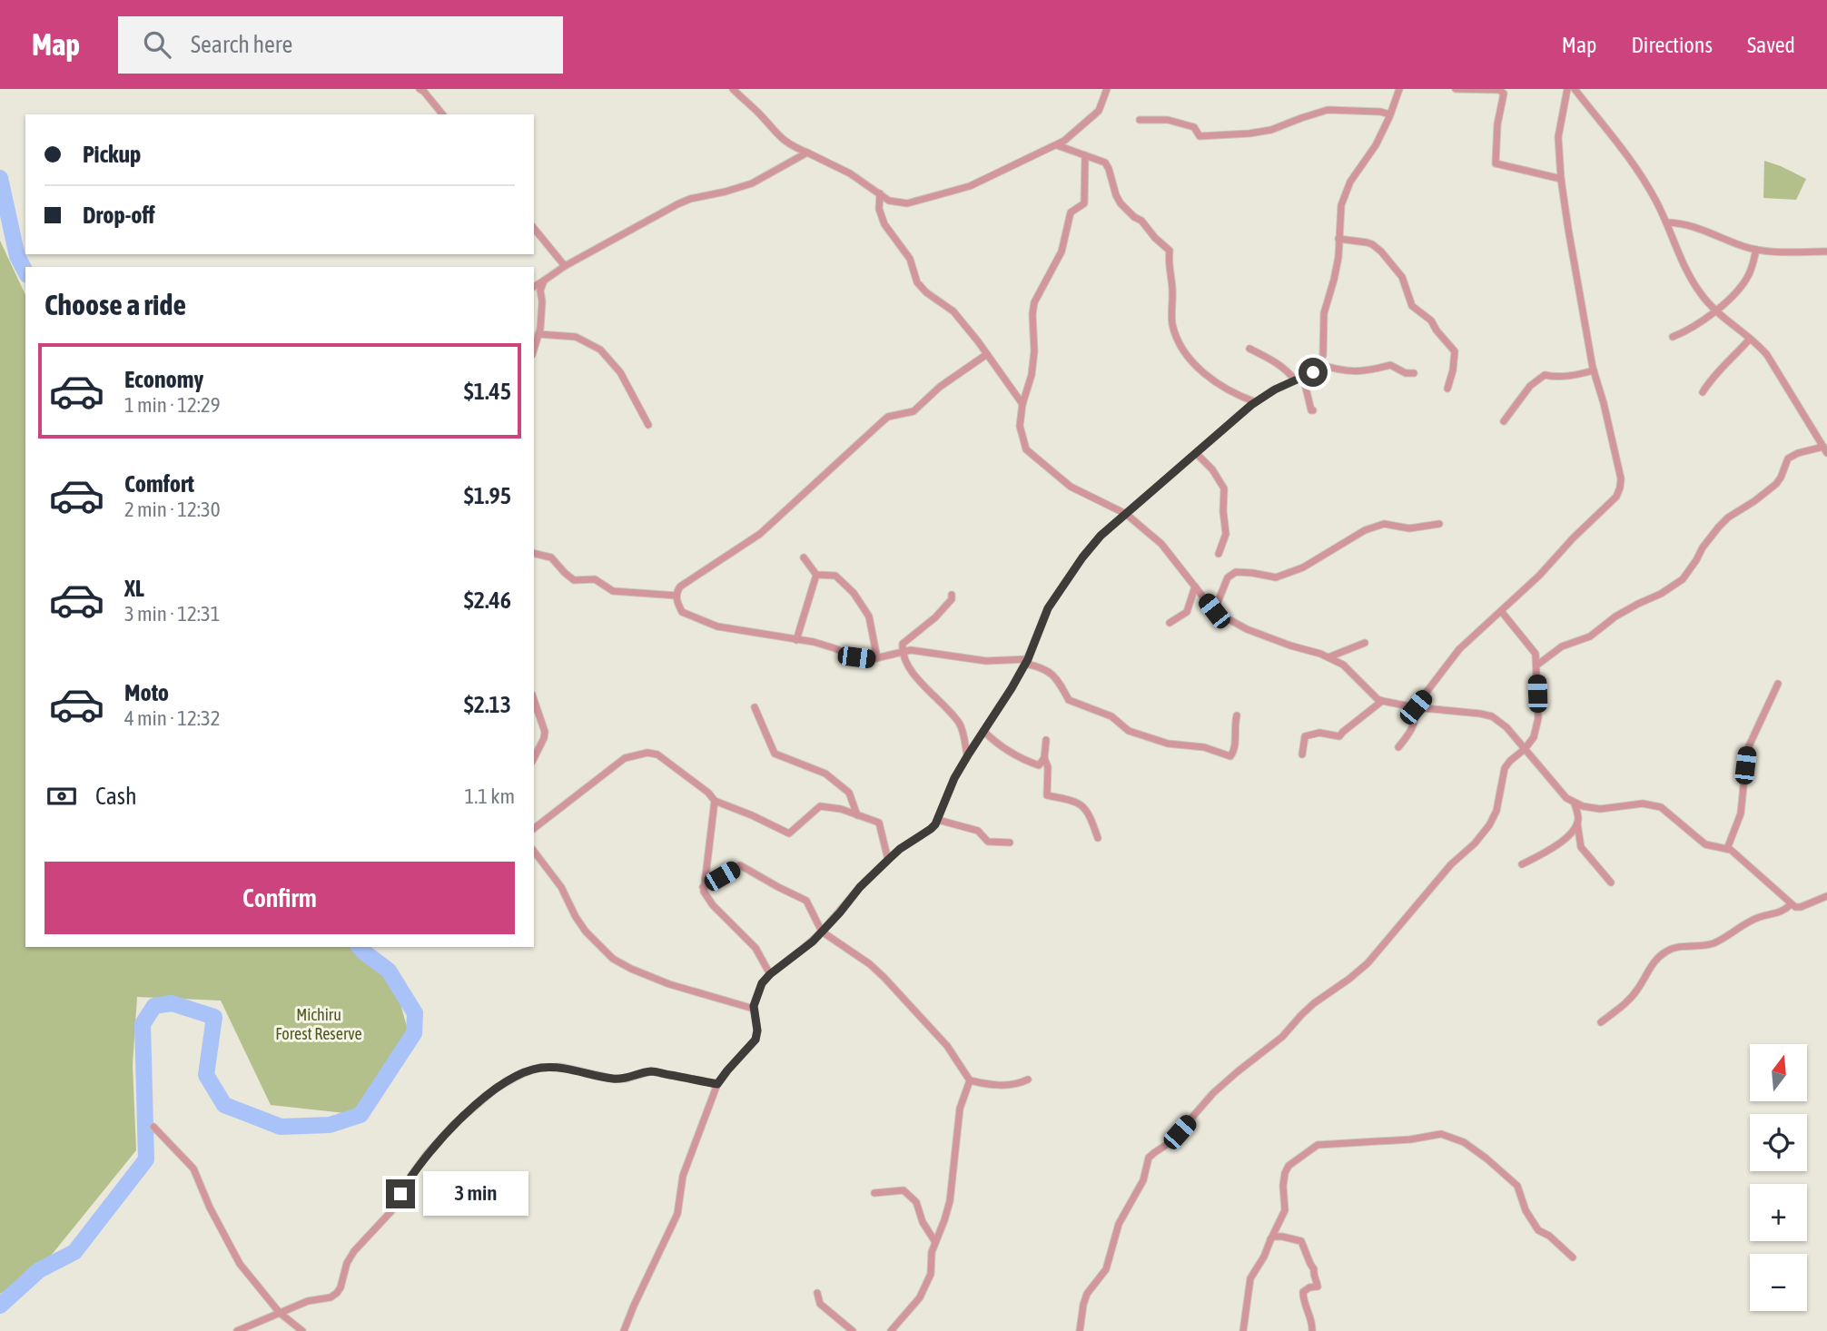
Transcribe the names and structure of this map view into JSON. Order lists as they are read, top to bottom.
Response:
{
  "parks": ["Michiru Forest Reserve"],
  "north": "top",
  "page": {
    "header": "Map",
    "search": "Search here",
    "nav": ["Map", "Directions", "Saved"],
    "banner": ["Pickup", "Drop-off"],
    "heading": "Choose a ride",
    "list": [
      {
        "name": "Economy",
        "note": "1 min · 12:29",
        "value": "$1.45"
      },
      {
        "name": "Comfort",
        "note": "2 min · 12:30",
        "value": "$1.95"
      },
      {
        "name": "XL",
        "note": "3 min · 12:31",
        "value": "$2.46"
      },
      {
        "name": "Moto",
        "note": "4 min · 12:32",
        "value": "$2.13"
      }
    ],
    "pay": ["Cash", "1.1 km"],
    "buttons": "Confirm",
    "map_buttons": ["+", "−"],
    "bubble": "3 min"
  }
}
